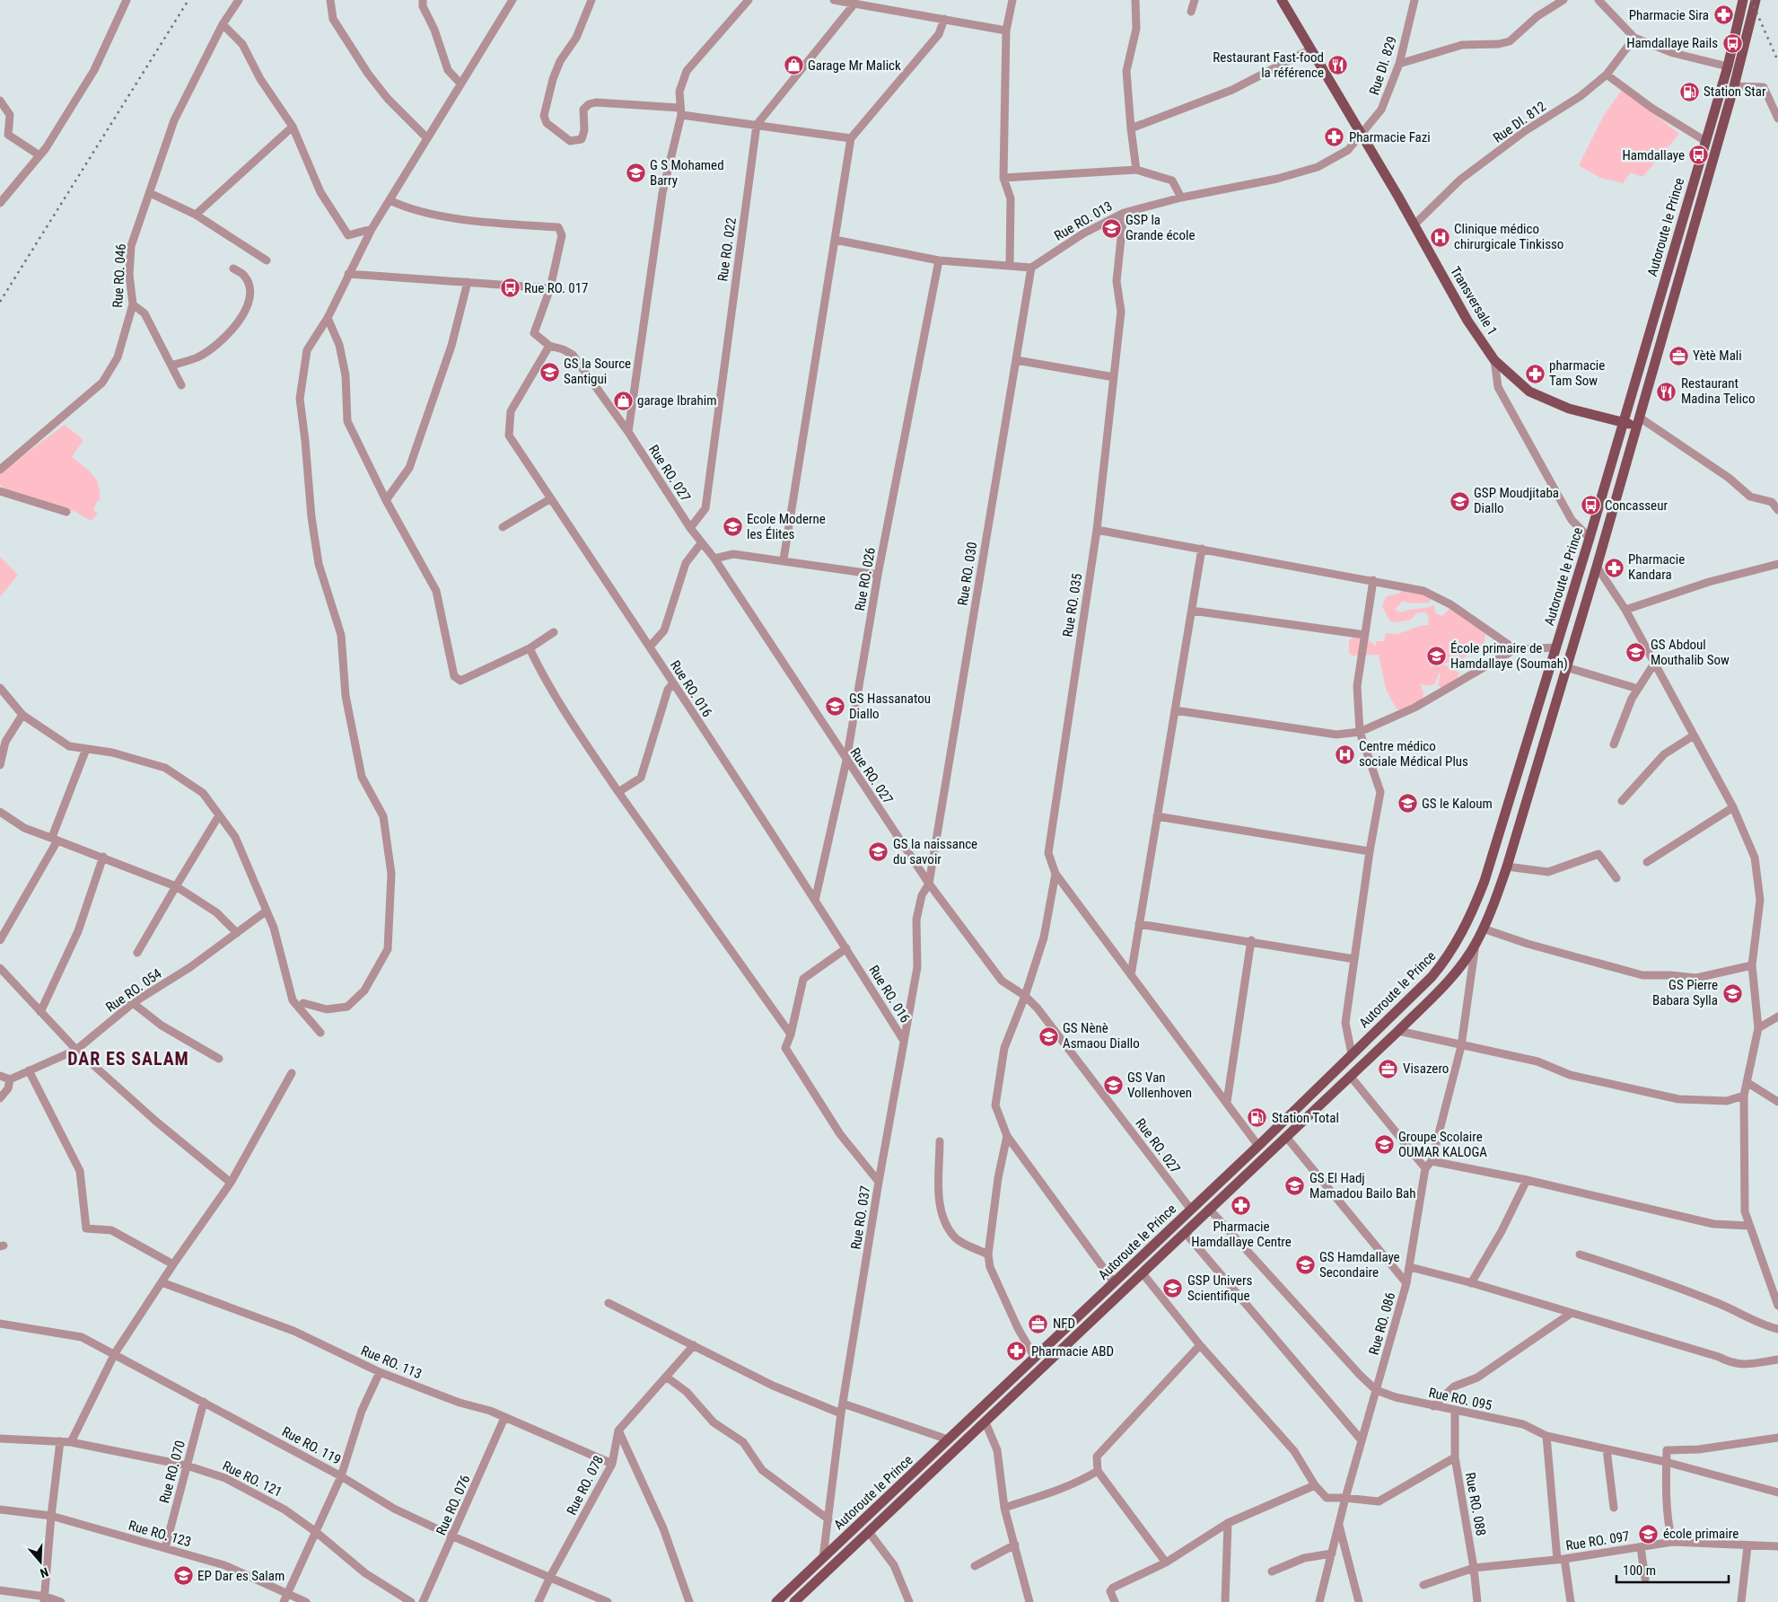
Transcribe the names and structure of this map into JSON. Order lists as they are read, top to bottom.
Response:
{
  "streets": {
    "main road": ["Autoroute le Prince", "Transversale 1"],
    "street": [
      "Rue DI. 829",
      "Rue DI. 812",
      "Rue RO. 013",
      "Rue RO. 022",
      "Rue RO. 046",
      "Rue RO. 027",
      "Rue RO. 030",
      "Rue RO. 026",
      "Rue RO. 035",
      "Rue RO. 016",
      "Rue RO. 054",
      "Rue RO. 037",
      "Rue RO. 086",
      "Rue RO. 113",
      "Rue RO. 095",
      "Rue RO. 119",
      "Rue RO. 070",
      "Rue RO. 121",
      "Rue RO. 078",
      "Rue RO. 088",
      "Rue RO. 076",
      "Rue RO. 123",
      "Rue RO. 097"
    ]
  },
  "crossings": [
    ["Rue DI. 829", "Rue RO. 013"],
    ["Rue DI. 829", "Transversale 1"],
    ["Rue DI. 812", "Transversale 1"],
    ["Rue RO. 013", "Transversale 1"],
    ["Rue RO. 013", "Rue RO. 030"],
    ["Rue RO. 013", "Rue RO. 035"],
    ["Autoroute le Prince", "Transversale 1"],
    ["Autoroute le Prince", "Rue RO. 027"],
    ["Autoroute le Prince", "Rue RO. 035"],
    ["Autoroute le Prince", "Rue RO. 037"],
    ["Autoroute le Prince", "Rue RO. 095"],
    ["Rue RO. 022", "Rue RO. 027"],
    ["Rue RO. 027", "Rue RO. 030"],
    ["Rue RO. 027", "Rue RO. 026"],
    ["Rue RO. 027", "Rue RO. 035"],
    ["Rue RO. 027", "Rue RO. 016"],
    ["Rue RO. 027", "Rue RO. 037"],
    ["Rue RO. 030", "Rue RO. 037"],
    ["Rue RO. 026", "Rue RO. 016"],
    ["Rue RO. 016", "Rue RO. 037"],
    ["Rue RO. 086", "Rue RO. 095"],
    ["Rue RO. 113", "Rue RO. 078"],
    ["Rue RO. 113", "Rue RO. 076"],
    ["Rue RO. 095", "Rue RO. 088"],
    ["Rue RO. 119", "Rue RO. 070"],
    ["Rue RO. 119", "Rue RO. 078"],
    ["Rue RO. 119", "Rue RO. 076"],
    ["Rue RO. 070", "Rue RO. 121"],
    ["Rue RO. 070", "Rue RO. 123"],
    ["Rue RO. 088", "Rue RO. 097"]
  ],
  "districts": ["DAR ES SALAM"],
  "places": {
    "pharmacy": [
      "Pharmacie Sira",
      "Pharmacie Fazi",
      "pharmacie Tam Sow",
      "Pharmacie Kandara",
      "Pharmacie Hamdallaye Centre",
      "Pharmacie ABD"
    ],
    "bus stop": [
      "Hamdallaye Rails",
      "Hamdallaye",
      "Rue RO. 017",
      "Concasseur"
    ],
    "shop": ["Garage Mr Malick", "garage Ibrahim"],
    "restaurant": ["Restaurant Fast-food la référence", "Restaurant Madina Telico"],
    "fuel station": ["Station Star", "Station Total"],
    "school or university": [
      "G S Mohamed Barry",
      "GSP la Grande école",
      "GS la Source Santigui",
      "GSP Moudjitaba Diallo",
      "Ecole Moderne les Élites",
      "GS Abdoul Mouthalib Sow",
      "École primaire de Hamdallaye (Soumah)",
      "GS Hassanatou Diallo",
      "GS le Kaloum",
      "GS la naissance du savoir",
      "GS Pierre Babara Sylla",
      "GS Nènè Asmaou Diallo",
      "GS Van Vollenhoven",
      "Groupe Scolaire OUMAR KALOGA",
      "GS El Hadj Mamadou Bailo Bah",
      "GS Hamdallaye Secondaire",
      "GSP Univers Scientifique",
      "école primaire",
      "EP Dar es Salam"
    ],
    "hospital": ["Clinique médico chirurgicale Tinkisso", "Centre médico sociale Médical Plus"],
    "office": ["Yètè Mali", "Visazero", "NFD"]
  },
  "scale_bar": "100 m",
  "north": "bottom"
}
